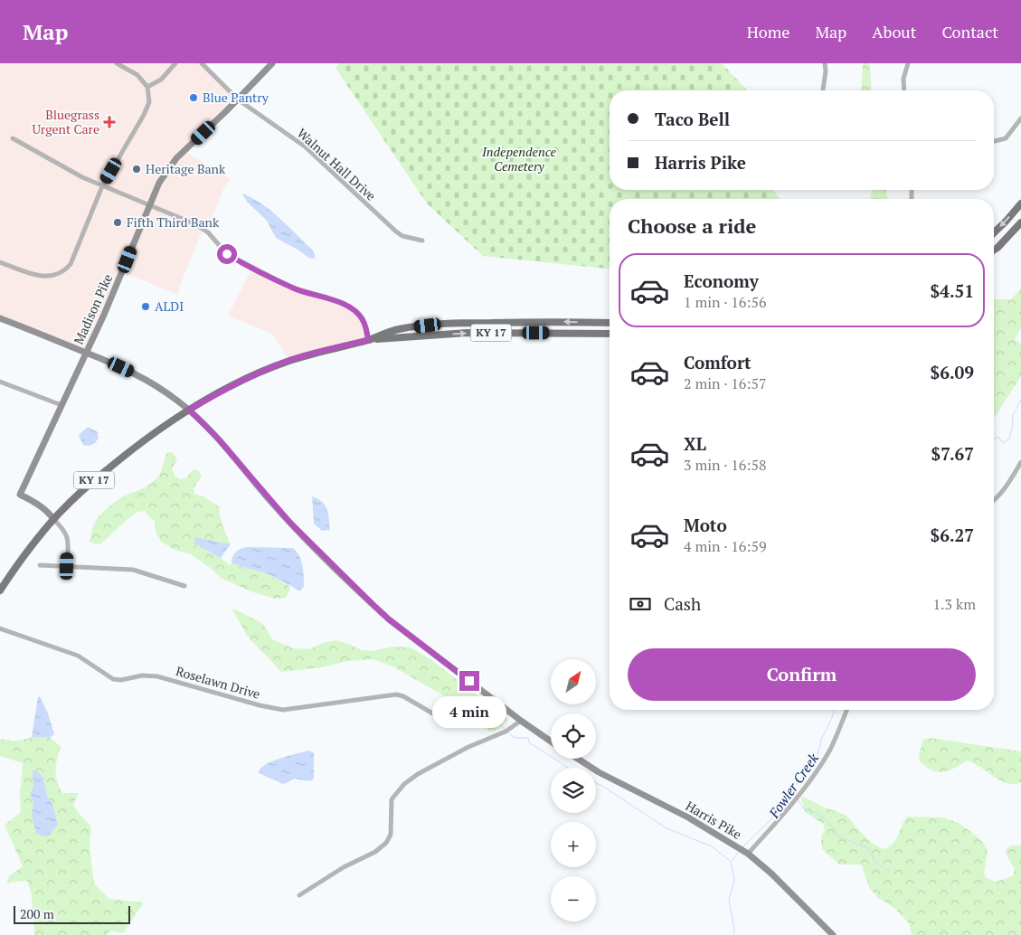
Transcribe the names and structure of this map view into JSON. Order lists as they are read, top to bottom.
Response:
{
  "streets": {
    "main road": ["Madison Pike", "KY 17", "Harris Pike"],
    "street": ["Walnut Hall Drive", "Roselawn Drive"]
  },
  "crossings": [
    ["Walnut Hall Drive", "Madison Pike"],
    ["Madison Pike", "KY 17"]
  ],
  "water": ["Fowler Creek"],
  "parks": ["Independence Cemetery"],
  "places": {
    "other": [
      "Blue Pantry",
      "Heritage Bank",
      "Fifth Third Bank",
      "ALDI"
    ],
    "health": ["Bluegrass Urgent Care"]
  },
  "scale_bar": "200 m",
  "north": "top right",
  "page": {
    "header": "Map",
    "nav": [
      "Home",
      "Map",
      "About",
      "Contact"
    ],
    "banner": ["Taco Bell", "Harris Pike"],
    "heading": "Choose a ride",
    "list": [
      {
        "name": "Economy",
        "note": "1 min · 16:56",
        "value": "$4.51"
      },
      {
        "name": "Comfort",
        "note": "2 min · 16:57",
        "value": "$6.09"
      },
      {
        "name": "XL",
        "note": "3 min · 16:58",
        "value": "$7.67"
      },
      {
        "name": "Moto",
        "note": "4 min · 16:59",
        "value": "$6.27"
      }
    ],
    "pay": ["Cash", "1.3 km"],
    "buttons": "Confirm",
    "map_buttons": ["+", "−"],
    "bubble": "4 min",
    "scale": "200 m"
  }
}
